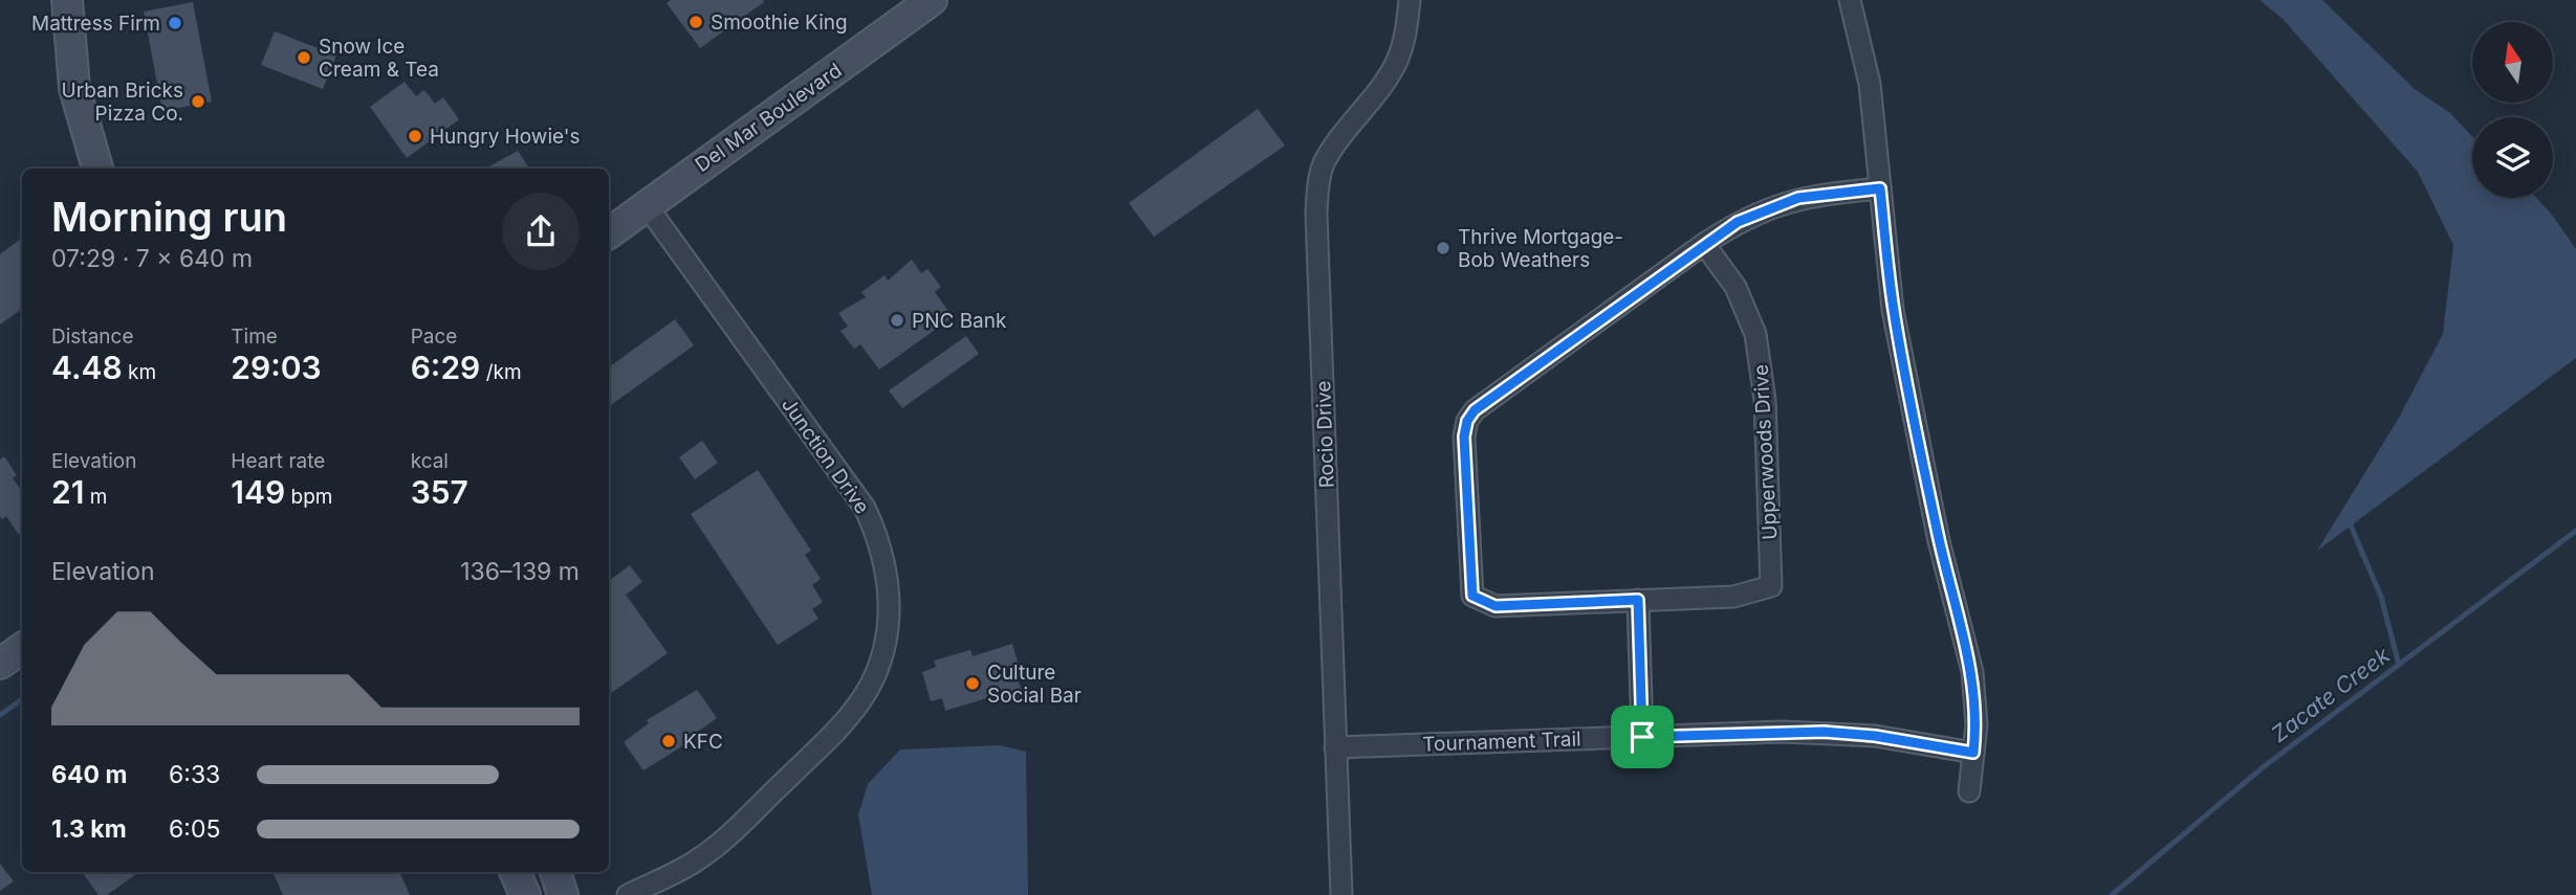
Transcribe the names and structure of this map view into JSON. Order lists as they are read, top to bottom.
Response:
{
  "streets": {
    "main road": ["Del Mar Boulevard"],
    "street": [
      "Rocio Drive",
      "Upperwoods Drive",
      "Junction Drive",
      "Tournament Trail"
    ]
  },
  "crossings": [
    ["Del Mar Boulevard", "Junction Drive"],
    ["Rocio Drive", "Tournament Trail"]
  ],
  "water": ["Zacate Creek"],
  "places": [
    "Smoothie King",
    "Mattress Firm",
    "Snow Ice Cream & Tea",
    "Urban Bricks Pizza Co.",
    "Hungry Howie's",
    "Thrive Mortgage- Bob Weathers",
    "PNC Bank",
    "Culture Social Bar",
    "KFC"
  ],
  "north": "top",
  "page": {
    "heading": ["Morning run", "07:29 · 7 × 640 m"],
    "stats": [
      ["Distance", "4.48 km"],
      ["Time", "29:03"],
      ["Pace", "6:29 /km"],
      ["Elevation", "21 m"],
      ["Heart rate", "149 bpm"],
      ["kcal", "357"]
    ],
    "chart": ["Elevation", "136–139 m"],
    "list": [
      {
        "name": "640 m",
        "note": "6:33"
      },
      {
        "name": "1.3 km",
        "note": "6:05"
      }
    ]
  }
}
